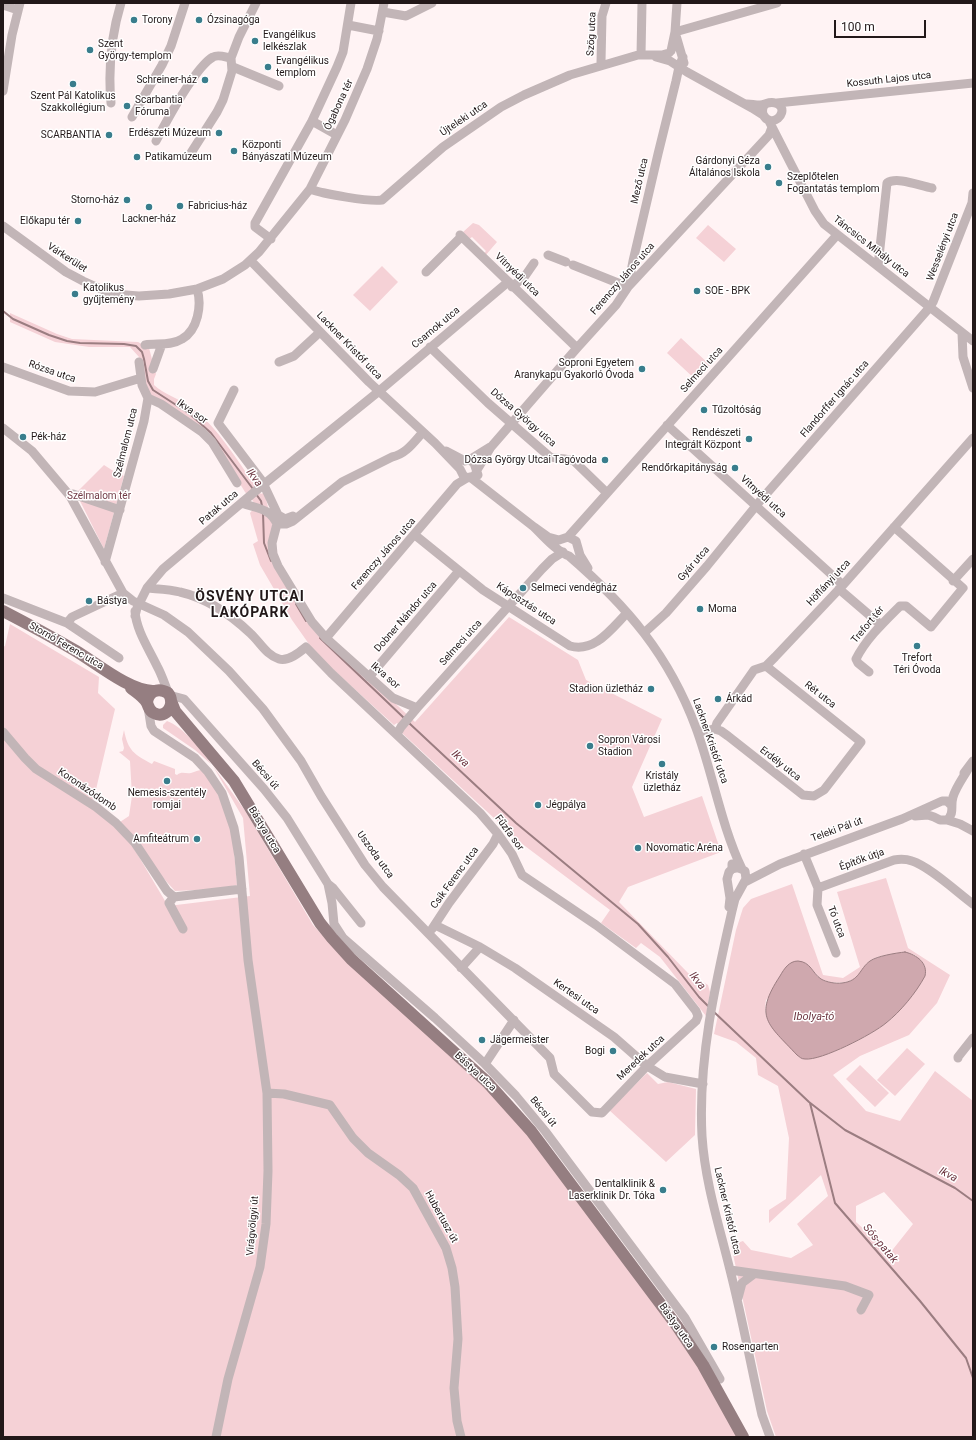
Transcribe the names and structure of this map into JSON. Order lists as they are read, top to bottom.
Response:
{
  "streets": {
    "main road": ["Stornó Ferenc utca", "Bástya utca"],
    "street": [
      "Szög utca",
      "Kossuth Lajos utca",
      "Ógabona tér",
      "Újteleki utca",
      "Mező utca",
      "Táncsics Mihály utca",
      "Wesselényi utca",
      "Várkerület",
      "Vitnyédi utca",
      "Ferenczy János utca",
      "Csarnok utca",
      "Lackner Kristóf utca",
      "Selmeci utca",
      "Rózsa utca",
      "Flandorffer Ignác utca",
      "Ikva sor",
      "Dózsa György utca",
      "Szélmalom utca",
      "Patak utca",
      "Gyár utca",
      "Höflányi utca",
      "Káposztás utca",
      "Dobner Nándor utca",
      "Trefort tér",
      "Rét utca",
      "Erdély utca",
      "Bécsi út",
      "Koronázódomb",
      "Teleki Pál út",
      "Fűzfa sor",
      "Uszoda utca",
      "Építők útja",
      "Csík Ferenc utca",
      "Tó utca",
      "Kertesi utca",
      "Meredek utca",
      "Hubertusz út",
      "Virágvölgyi út"
    ]
  },
  "crossings": [
    ["Szög utca", "Újteleki utca"],
    ["Kossuth Lajos utca", "Táncsics Mihály utca"],
    ["Kossuth Lajos utca", "Ferenczy János utca"],
    ["Ógabona tér", "Újteleki utca"],
    ["Ógabona tér", "Várkerület"],
    ["Ógabona tér", "Lackner Kristóf utca"],
    ["Újteleki utca", "Mező utca"],
    ["Mező utca", "Ferenczy János utca"],
    ["Táncsics Mihály utca", "Wesselényi utca"],
    ["Táncsics Mihály utca", "Ferenczy János utca"],
    ["Táncsics Mihály utca", "Selmeci utca"],
    ["Táncsics Mihály utca", "Flandorffer Ignác utca"],
    ["Wesselényi utca", "Flandorffer Ignác utca"],
    ["Vitnyédi utca", "Ferenczy János utca"],
    ["Vitnyédi utca", "Csarnok utca"],
    ["Vitnyédi utca", "Selmeci utca"],
    ["Vitnyédi utca", "Flandorffer Ignác utca"],
    ["Vitnyédi utca", "Gyár utca"],
    ["Vitnyédi utca", "Höflányi utca"],
    ["Vitnyédi utca", "Trefort tér"],
    ["Ferenczy János utca", "Lackner Kristóf utca"],
    ["Ferenczy János utca", "Ikva sor"],
    ["Ferenczy János utca", "Dózsa György utca"],
    ["Ferenczy János utca", "Káposztás utca"],
    ["Csarnok utca", "Lackner Kristóf utca"],
    ["Csarnok utca", "Dózsa György utca"],
    ["Csarnok utca", "Patak utca"],
    ["Lackner Kristóf utca", "Selmeci utca"],
    ["Lackner Kristóf utca", "Patak utca"],
    ["Lackner Kristóf utca", "Gyár utca"],
    ["Lackner Kristóf utca", "Káposztás utca"],
    ["Lackner Kristóf utca", "Kertesi utca"],
    ["Selmeci utca", "Ikva sor"],
    ["Selmeci utca", "Dózsa György utca"],
    ["Selmeci utca", "Káposztás utca"],
    ["Selmeci utca", "Fűzfa sor"],
    ["Flandorffer Ignác utca", "Gyár utca"],
    ["Ikva sor", "Szélmalom utca"],
    ["Ikva sor", "Patak utca"],
    ["Ikva sor", "Dobner Nándor utca"],
    ["Patak utca", "Fűzfa sor"],
    ["Patak utca", "Uszoda utca"],
    ["Höflányi utca", "Rét utca"],
    ["Höflányi utca", "Erdély utca"],
    ["Káposztás utca", "Dobner Nándor utca"],
    ["Stornó Ferenc utca", "Bécsi út"],
    ["Stornó Ferenc utca", "Bástya utca"],
    ["Stornó Ferenc utca", "Virágvölgyi út"],
    ["Rét utca", "Erdély utca"],
    ["Bécsi út", "Bástya utca"],
    ["Bécsi út", "Virágvölgyi út"],
    ["Bástya utca", "Virágvölgyi út"],
    ["Teleki Pál út", "Tó utca"],
    ["Fűzfa sor", "Csík Ferenc utca"],
    ["Fűzfa sor", "Meredek utca"],
    ["Uszoda utca", "Csík Ferenc utca"],
    ["Uszoda utca", "Meredek utca"],
    ["Építők útja", "Tó utca"],
    ["Csík Ferenc utca", "Kertesi utca"],
    ["Kertesi utca", "Meredek utca"],
    ["Hubertusz út", "Virágvölgyi út"]
  ],
  "districts": ["ÖSVÉNY UTCAI LAKÓPARK"],
  "water": ["Ikva", "Ibolya-tó", "Sós-patak"],
  "parks": ["Szélmalom tér"],
  "places": [
    "Torony",
    "Ózsinagóga",
    "Evangélikus lelkészlak",
    "Szent György-templom",
    "Evangélikus templom",
    "Schreiner-ház",
    "Szent Pál Katolikus Szakkollégium",
    "Scarbantia Fóruma",
    "Erdészeti Múzeum",
    "SCARBANTIA",
    "Központi Bányászati Múzeum",
    "Patikamúzeum",
    "Gárdonyi Géza Általános Iskola",
    "Szeplőtelen Fogantatás templom",
    "Storno-ház",
    "Fabricius-ház",
    "Lackner-ház",
    "Előkapu tér",
    "SOE - BPK",
    "Katolikus gyűjtemény",
    "Soproni Egyetem Aranykapu Gyakorló Óvoda",
    "Tűzoltóság",
    "Pék-ház",
    "Rendészeti Integrált Központ",
    "Dózsa György Utcai Tagóvoda",
    "Rendőrkapitányság",
    "Selmeci vendégház",
    "Bástya",
    "Moma",
    "Trefort Téri Óvoda",
    "Stadion üzletház",
    "Árkád",
    "Sopron Városi Stadion",
    "Kristály üzletház",
    "Nemesis-szentély romjai",
    "Jégpálya",
    "Amfiteátrum",
    "Novomatic Aréna",
    "Jägermeister",
    "Bogi",
    "Dentalklinik & Laserklinik Dr. Tóka",
    "Rosengarten"
  ],
  "scale_bar": "100 m"
}
